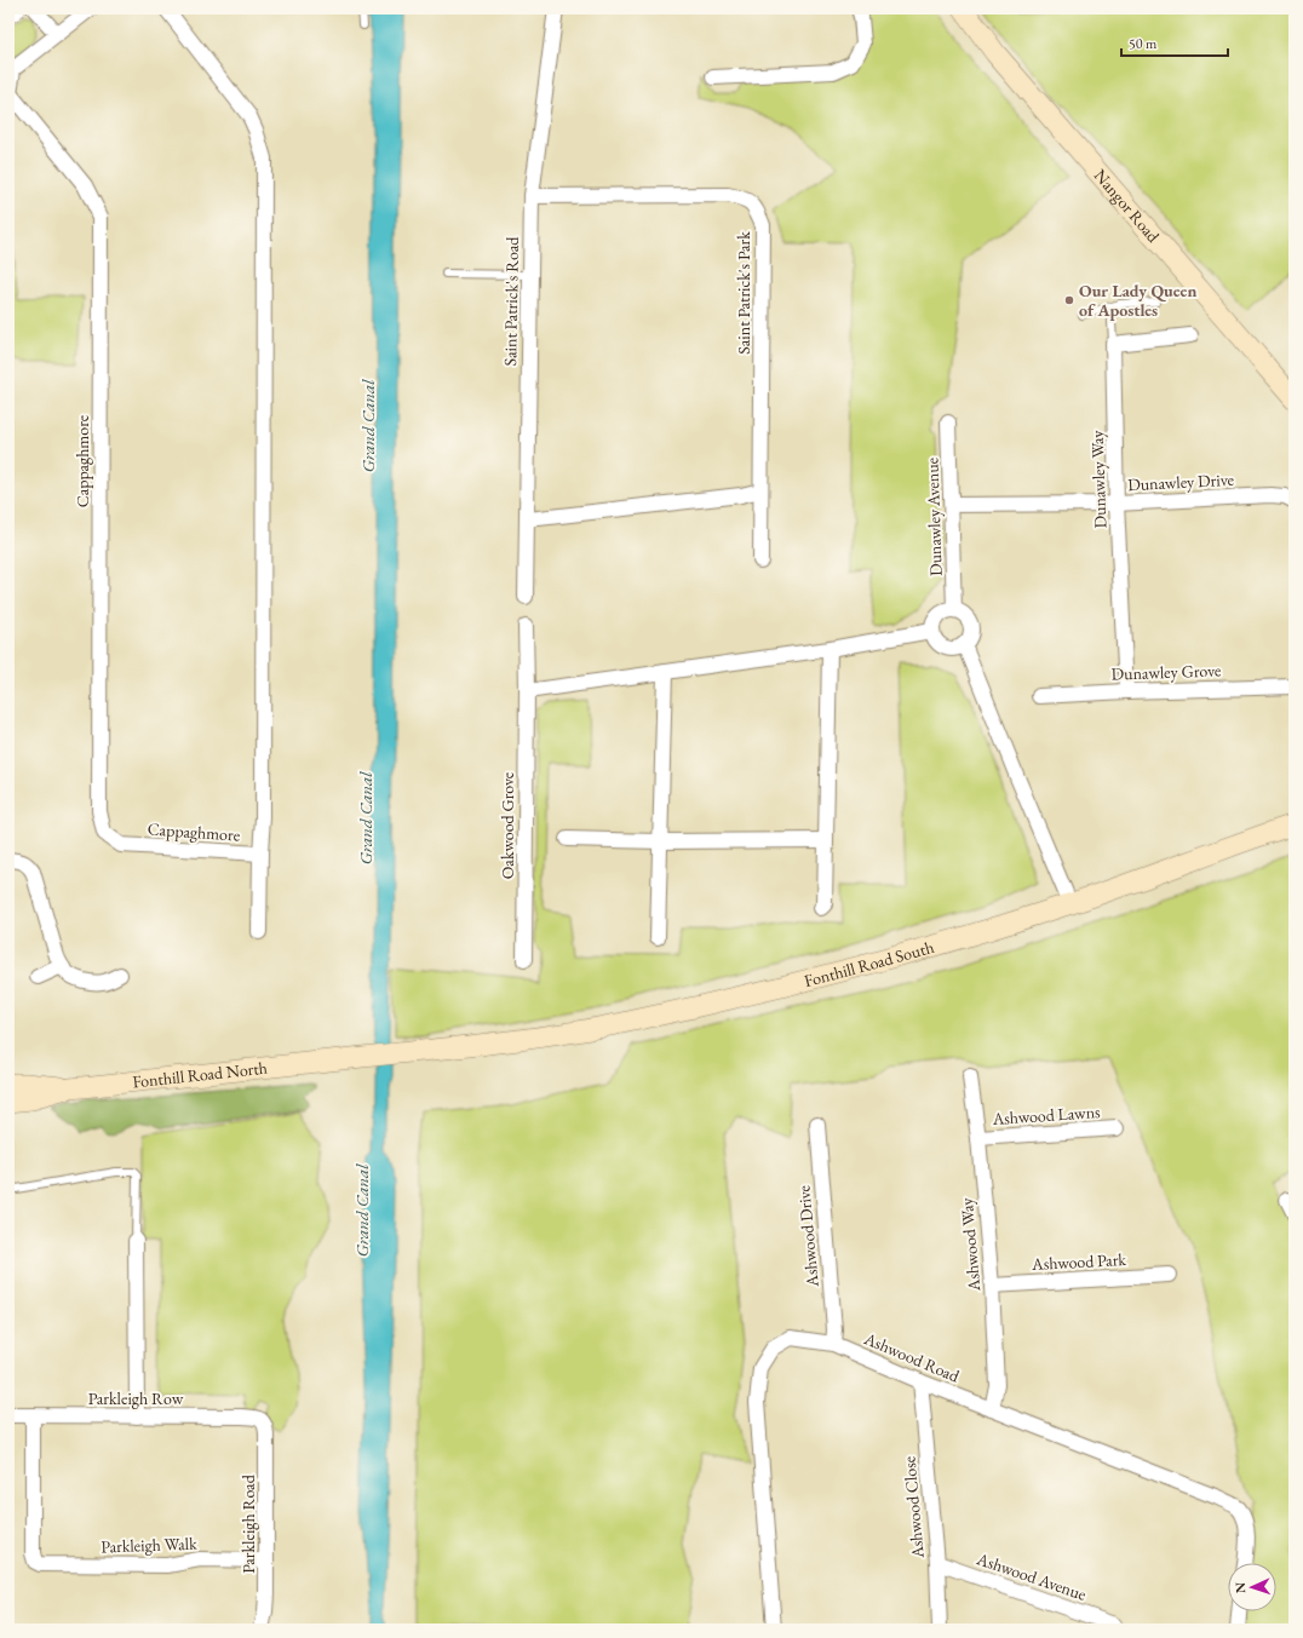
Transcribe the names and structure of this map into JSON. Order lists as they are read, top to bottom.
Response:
{
  "streets": {
    "main road": ["Nangor Road", "Fonthill Road South", "Fonthill Road North"],
    "street": [
      "Saint Patrick's Park",
      "Saint Patrick's Road",
      "Cappaghmore",
      "Dunawley Way",
      "Dunawley Drive",
      "Dunawley Avenue",
      "Dunawley Grove",
      "Oakwood Grove",
      "Ashwood Lawns",
      "Ashwood Drive",
      "Ashwood Way",
      "Ashwood Park",
      "Ashwood Road",
      "Parkleigh Row",
      "Ashwood Close",
      "Parkleigh Road",
      "Parkleigh Walk",
      "Ashwood Avenue"
    ]
  },
  "crossings": [
    ["Saint Patrick's Park", "Saint Patrick's Road"],
    ["Dunawley Way", "Dunawley Drive"],
    ["Dunawley Way", "Dunawley Grove"],
    ["Dunawley Drive", "Dunawley Avenue"],
    ["Fonthill Road South", "Fonthill Road North"],
    ["Ashwood Lawns", "Ashwood Way"],
    ["Ashwood Drive", "Ashwood Road"],
    ["Ashwood Way", "Ashwood Park"],
    ["Ashwood Way", "Ashwood Road"],
    ["Ashwood Road", "Ashwood Close"],
    ["Parkleigh Row", "Parkleigh Road"],
    ["Parkleigh Row", "Parkleigh Walk"],
    ["Ashwood Close", "Ashwood Avenue"],
    ["Parkleigh Road", "Parkleigh Walk"]
  ],
  "water": ["Grand Canal"],
  "places": ["Our Lady Queen of Apostles"],
  "scale_bar": "50 m",
  "north": "left"
}
